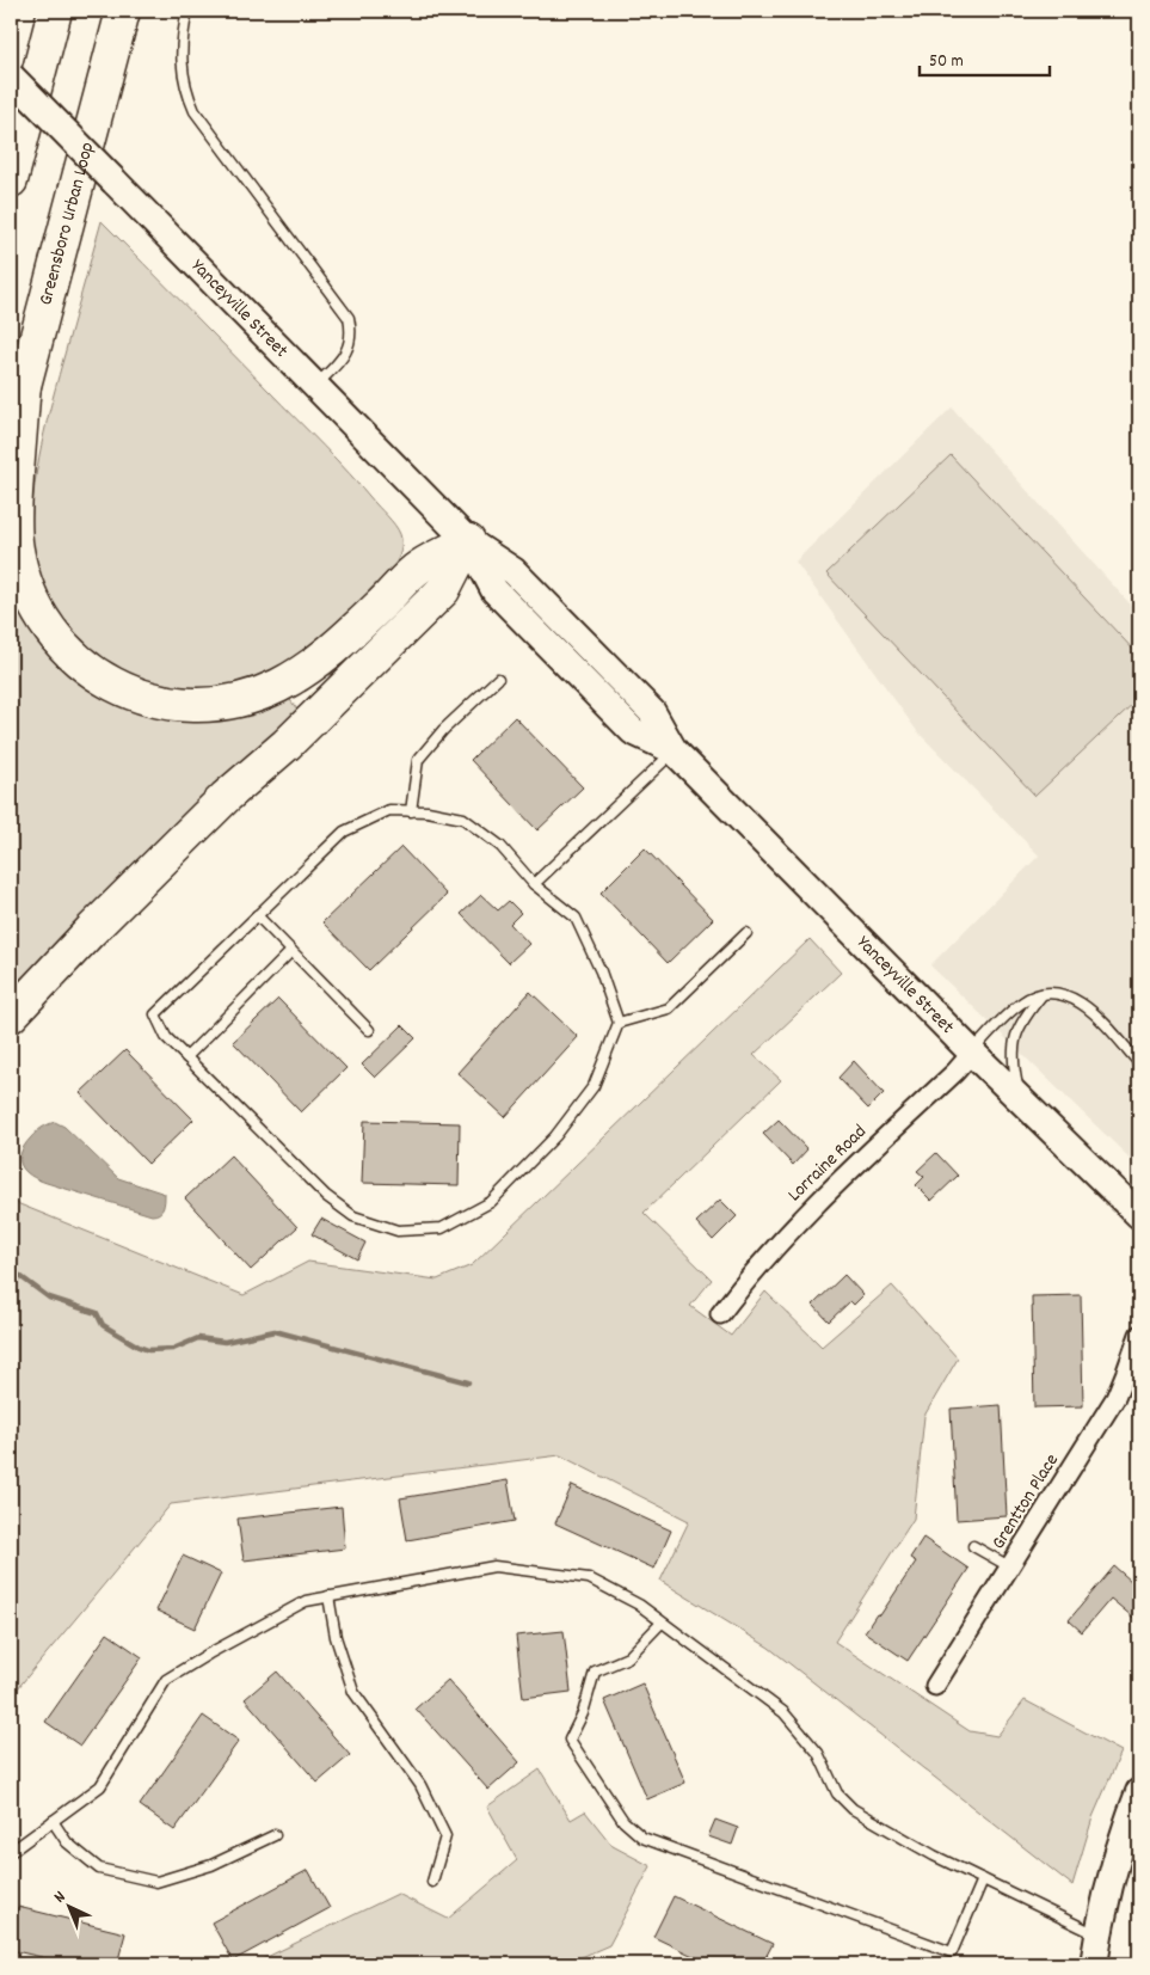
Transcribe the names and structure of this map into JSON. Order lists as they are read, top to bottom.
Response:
{
  "streets": {
    "highway": ["Greensboro Urban Loop"],
    "main road": ["Yanceyville Street"],
    "street": ["Lorraine Road", "Grentton Place"]
  },
  "crossings": [
    ["Yanceyville Street", "Lorraine Road"]
  ],
  "scale_bar": "50 m",
  "north": "top left"
}
